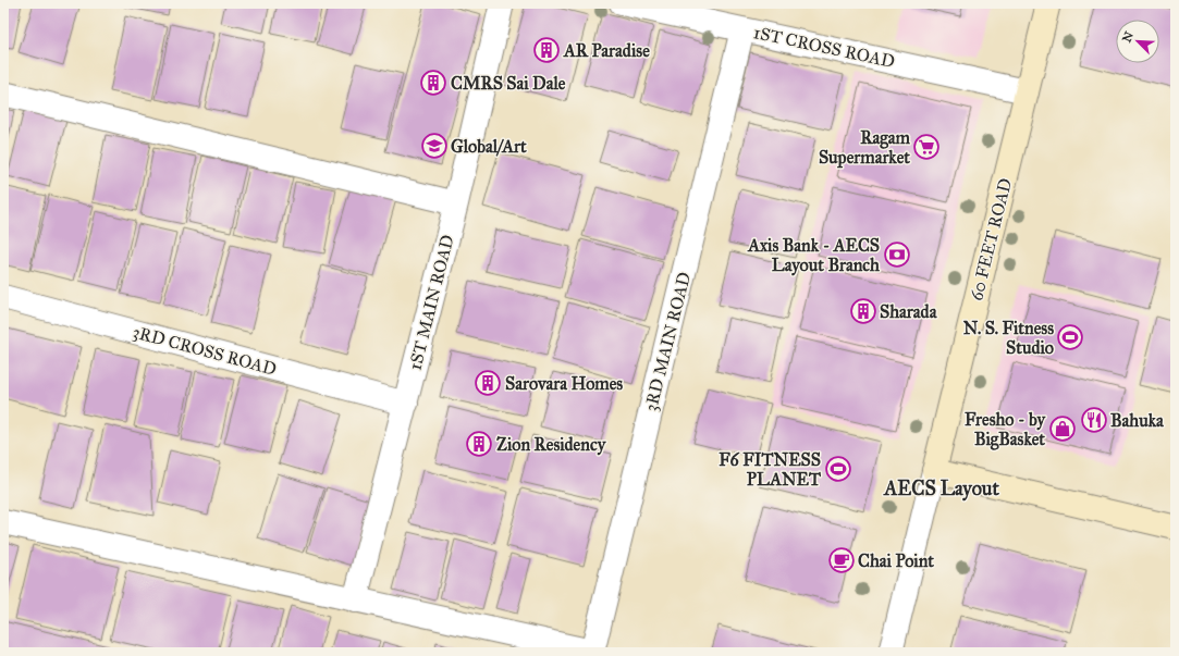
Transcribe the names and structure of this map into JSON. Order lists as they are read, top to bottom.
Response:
{
  "streets": {
    "street": [
      "1ST CROSS ROAD",
      "60 FEET ROAD",
      "1ST MAIN ROAD",
      "3RD MAIN ROAD",
      "3RD CROSS ROAD"
    ]
  },
  "crossings": [
    ["1ST CROSS ROAD", "60 FEET ROAD"],
    ["1ST CROSS ROAD", "3RD MAIN ROAD"],
    ["1ST MAIN ROAD", "3RD CROSS ROAD"]
  ],
  "districts": ["AECS Layout"],
  "places": {
    "building": [
      "AR Paradise",
      "CMRS Sai Dale",
      "Sharada",
      "Sarovara Homes",
      "Zion Residency"
    ],
    "school or university": ["Global/Art"],
    "supermarket": ["Ragam Supermarket"],
    "bank": ["Axis Bank - AECS Layout Branch"],
    "sports": ["N. S. Fitness Studio", "F6 FITNESS PLANET"],
    "restaurant": ["Bahuka"],
    "shop": ["Fresho - by BigBasket"],
    "cafe": ["Chai Point"]
  },
  "north": "top left"
}
